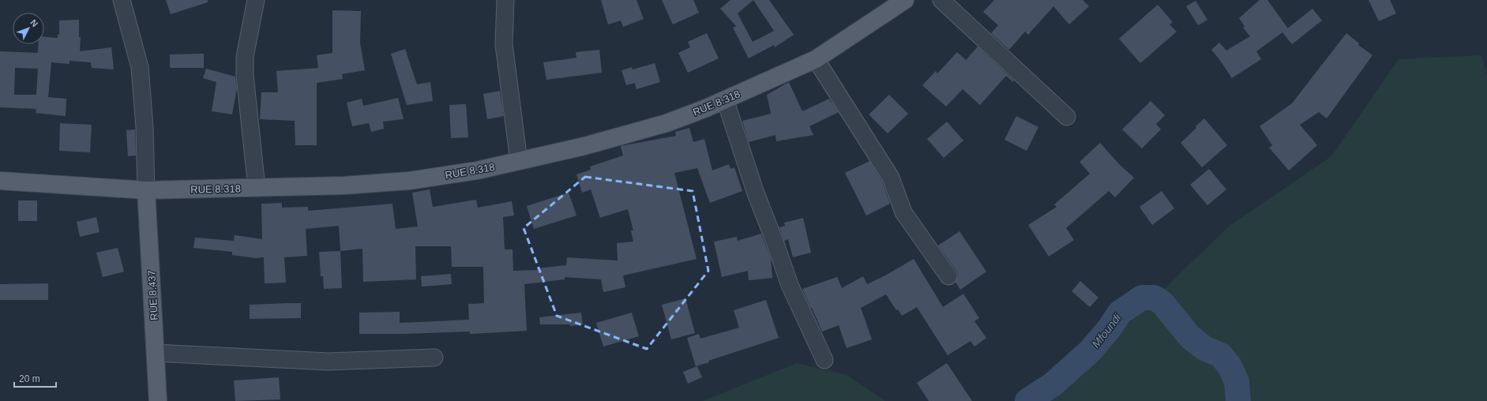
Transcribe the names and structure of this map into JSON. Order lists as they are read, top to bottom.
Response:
{
  "streets": {
    "main road": ["RUE 8.318", "RUE 8.437"]
  },
  "crossings": [
    ["RUE 8.318", "RUE 8.437"]
  ],
  "water": ["Mfoundi"],
  "scale_bar": "20 m",
  "north": "top right"
}
